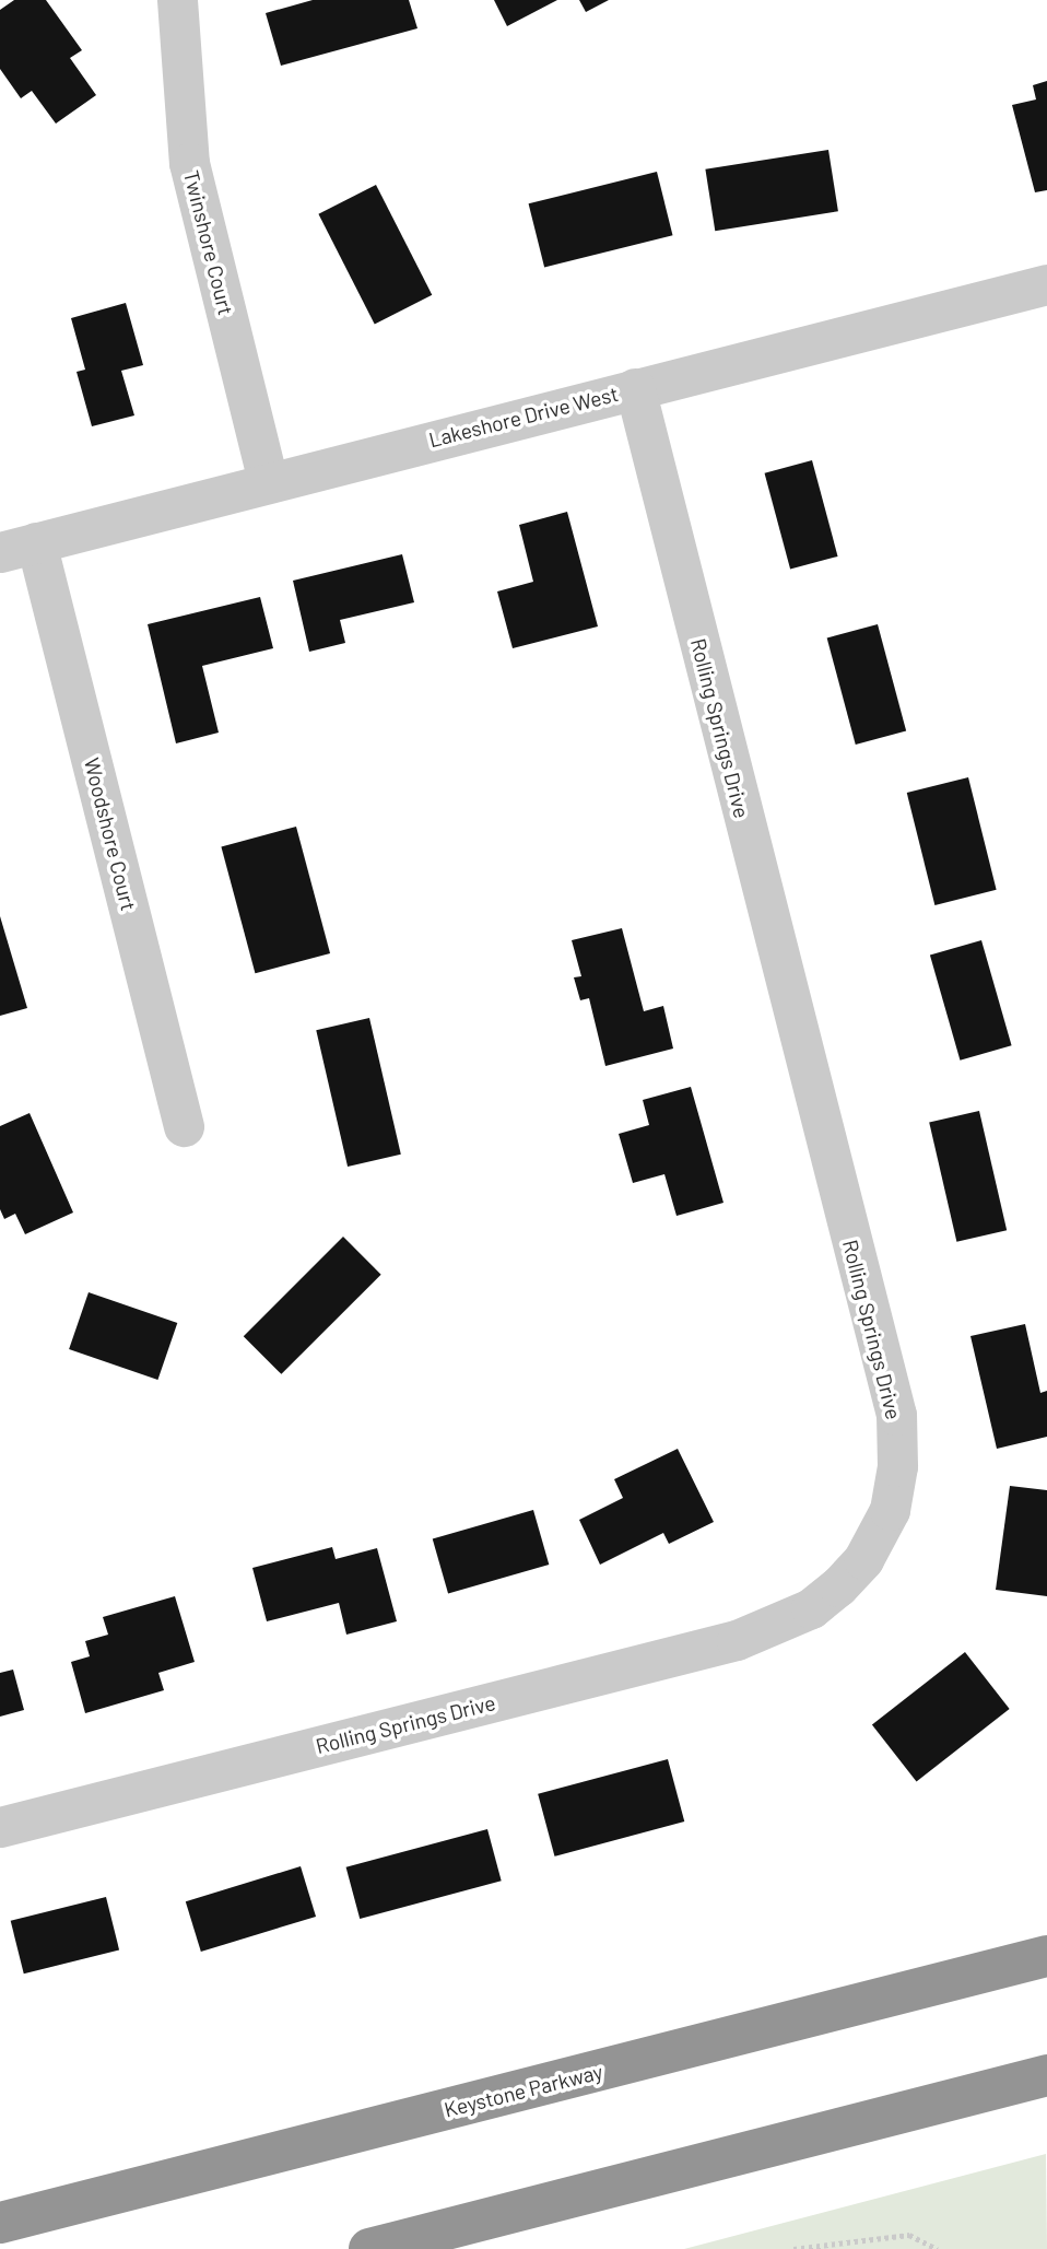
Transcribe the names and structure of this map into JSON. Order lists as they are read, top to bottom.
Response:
{
  "streets": {
    "highway": ["Keystone Parkway"],
    "street": [
      "Twinshore Court",
      "Lakeshore Drive West",
      "Rolling Springs Drive",
      "Woodshore Court"
    ]
  },
  "crossings": [
    ["Twinshore Court", "Lakeshore Drive West"],
    ["Lakeshore Drive West", "Rolling Springs Drive"],
    ["Lakeshore Drive West", "Woodshore Court"]
  ]
}
